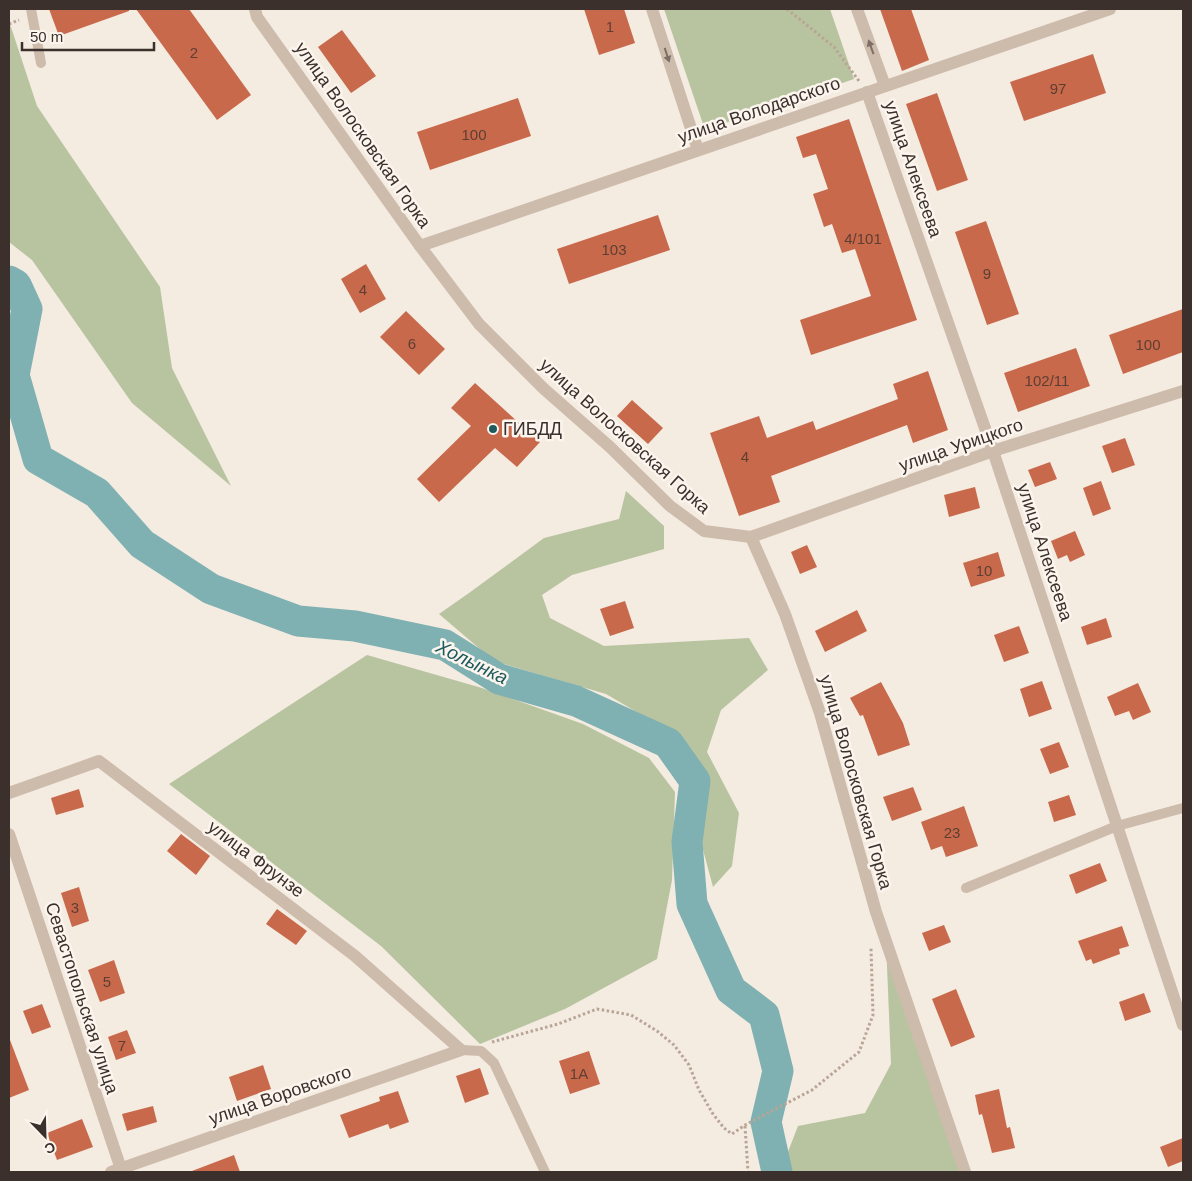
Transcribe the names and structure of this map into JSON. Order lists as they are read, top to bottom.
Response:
{
  "streets": {
    "street": [
      "улица Володарского",
      "улица Волосковская Горка",
      "улица Алексеева",
      "улица Урицкого",
      "улица Фрунзе",
      "Севастопольская улица",
      "улица Воровского"
    ]
  },
  "crossings": [
    ["улица Володарского", "улица Волосковская Горка"],
    ["улица Володарского", "улица Алексеева"],
    ["улица Волосковская Горка", "улица Урицкого"],
    ["улица Алексеева", "улица Урицкого"],
    ["улица Фрунзе", "улица Воровского"],
    ["Севастопольская улица", "улица Воровского"]
  ],
  "water": ["Холынка"],
  "places": ["ГИБДД"],
  "house_numbers": [
    "1",
    "2",
    "97",
    "100",
    "4/101",
    "103",
    "9",
    "4",
    "6",
    "100",
    "102/11",
    "4",
    "10",
    "23",
    "3",
    "5",
    "7",
    "1А"
  ],
  "scale_bar": "50 m",
  "north": "bottom right"
}
